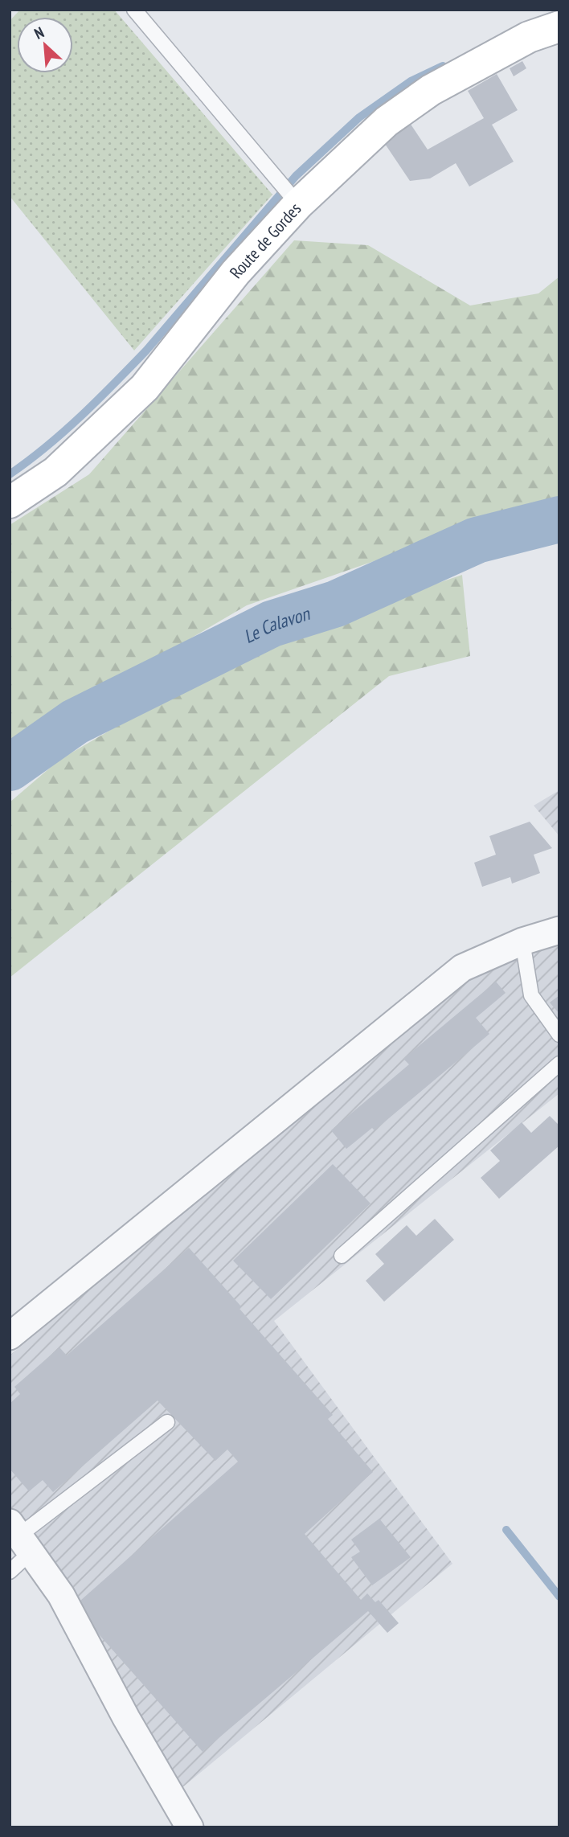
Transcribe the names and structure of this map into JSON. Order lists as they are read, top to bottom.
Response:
{
  "streets": {
    "street": ["Route de Gordes"]
  },
  "water": ["Le Calavon"],
  "north": "top left"
}
